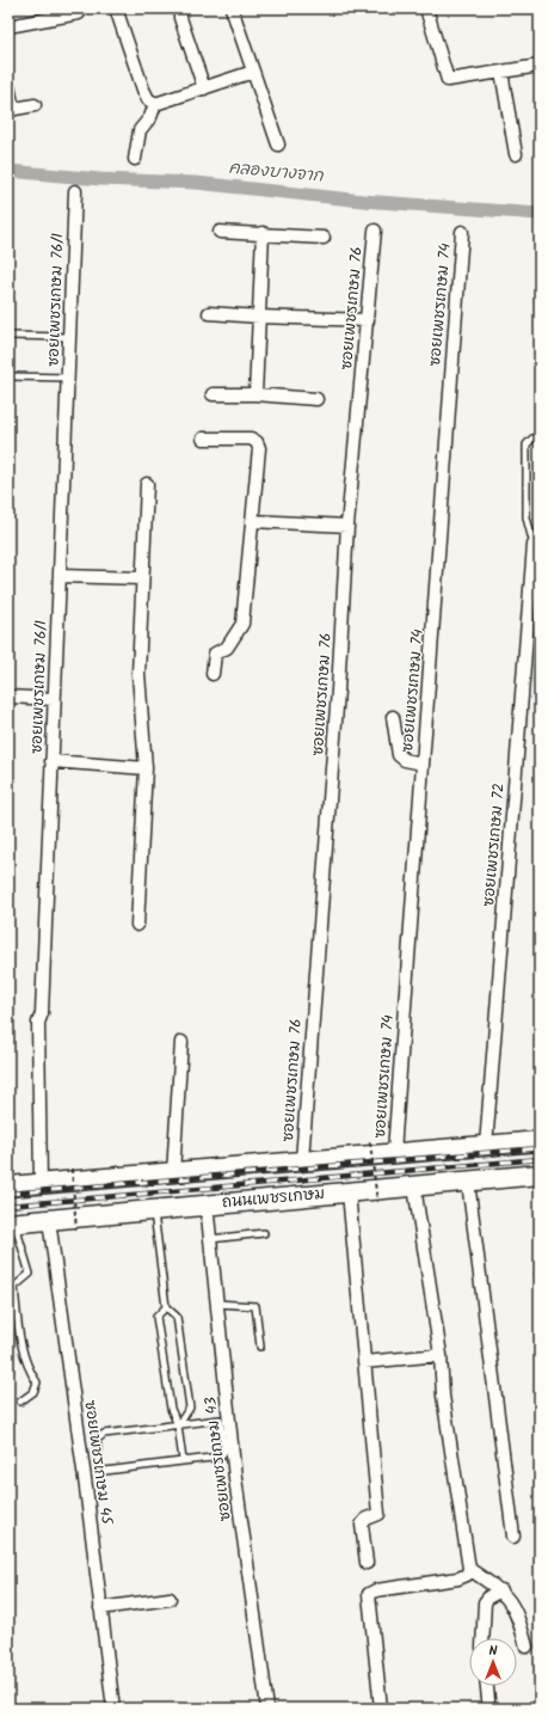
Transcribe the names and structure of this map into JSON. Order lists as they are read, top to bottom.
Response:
{
  "streets": {
    "main road": ["ถนนเพชรเกษม"],
    "street": [
      "ซอยเพชรเกษม 76/1",
      "ซอยเพชรเกษม 74",
      "ซอยเพชรเกษม 76",
      "ซอยเพชรเกษม 72",
      "ซอยเพชรเกษม 43",
      "ซอยเพชรเกษม 45"
    ]
  },
  "crossings": [
    ["ถนนเพชรเกษม", "ซอยเพชรเกษม 43"],
    ["ถนนเพชรเกษม", "ซอยเพชรเกษม 45"]
  ],
  "water": ["คลองบางจาก"],
  "north": "top"
}
